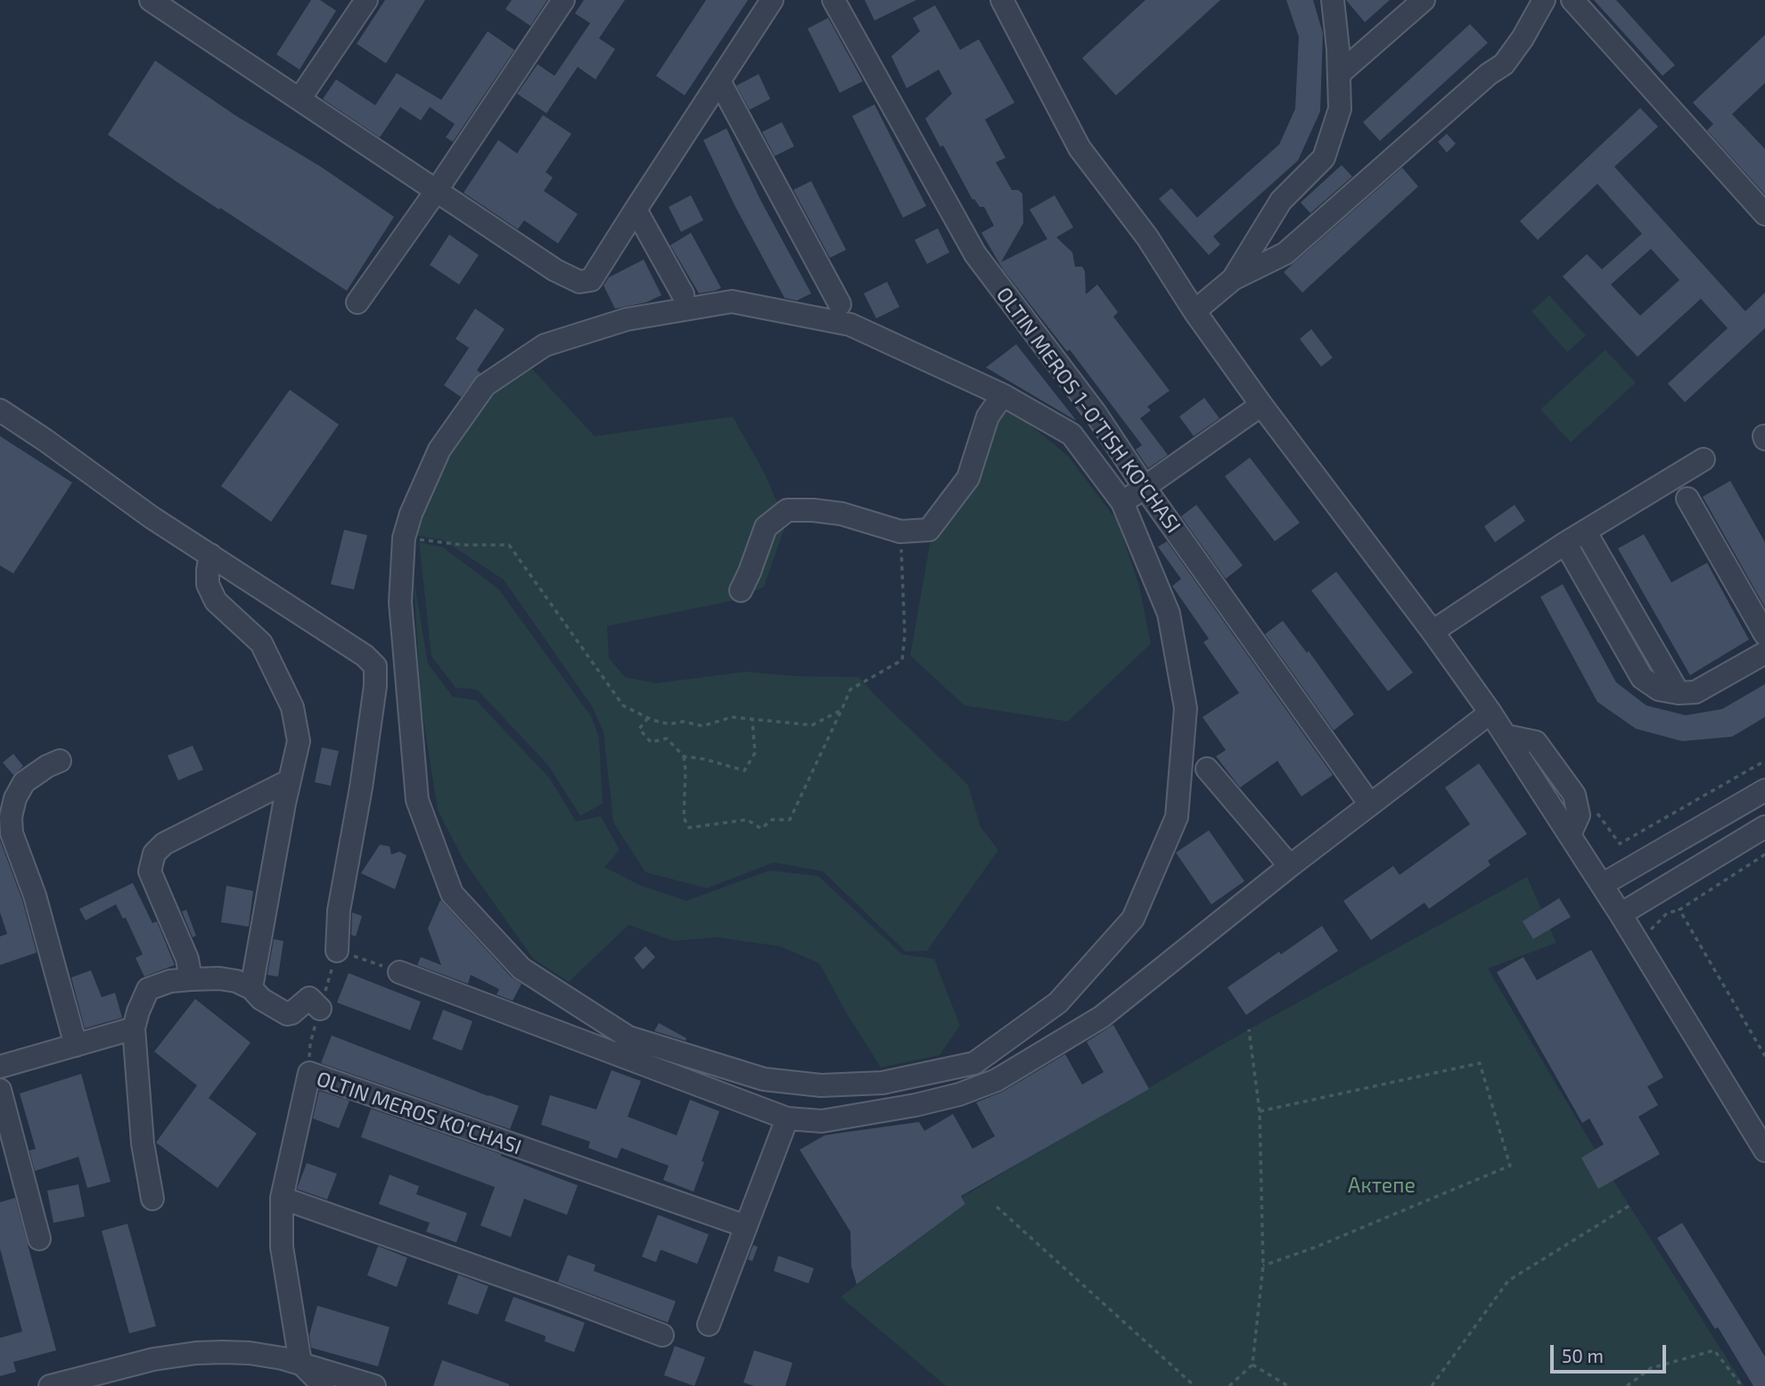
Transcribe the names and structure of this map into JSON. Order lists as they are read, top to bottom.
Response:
{
  "streets": {
    "street": ["OLTIN MEROS 1-O'TISH KO'CHASI", "OLTIN MEROS KO'CHASI"]
  },
  "parks": ["Актепе"],
  "scale_bar": "50 m"
}
